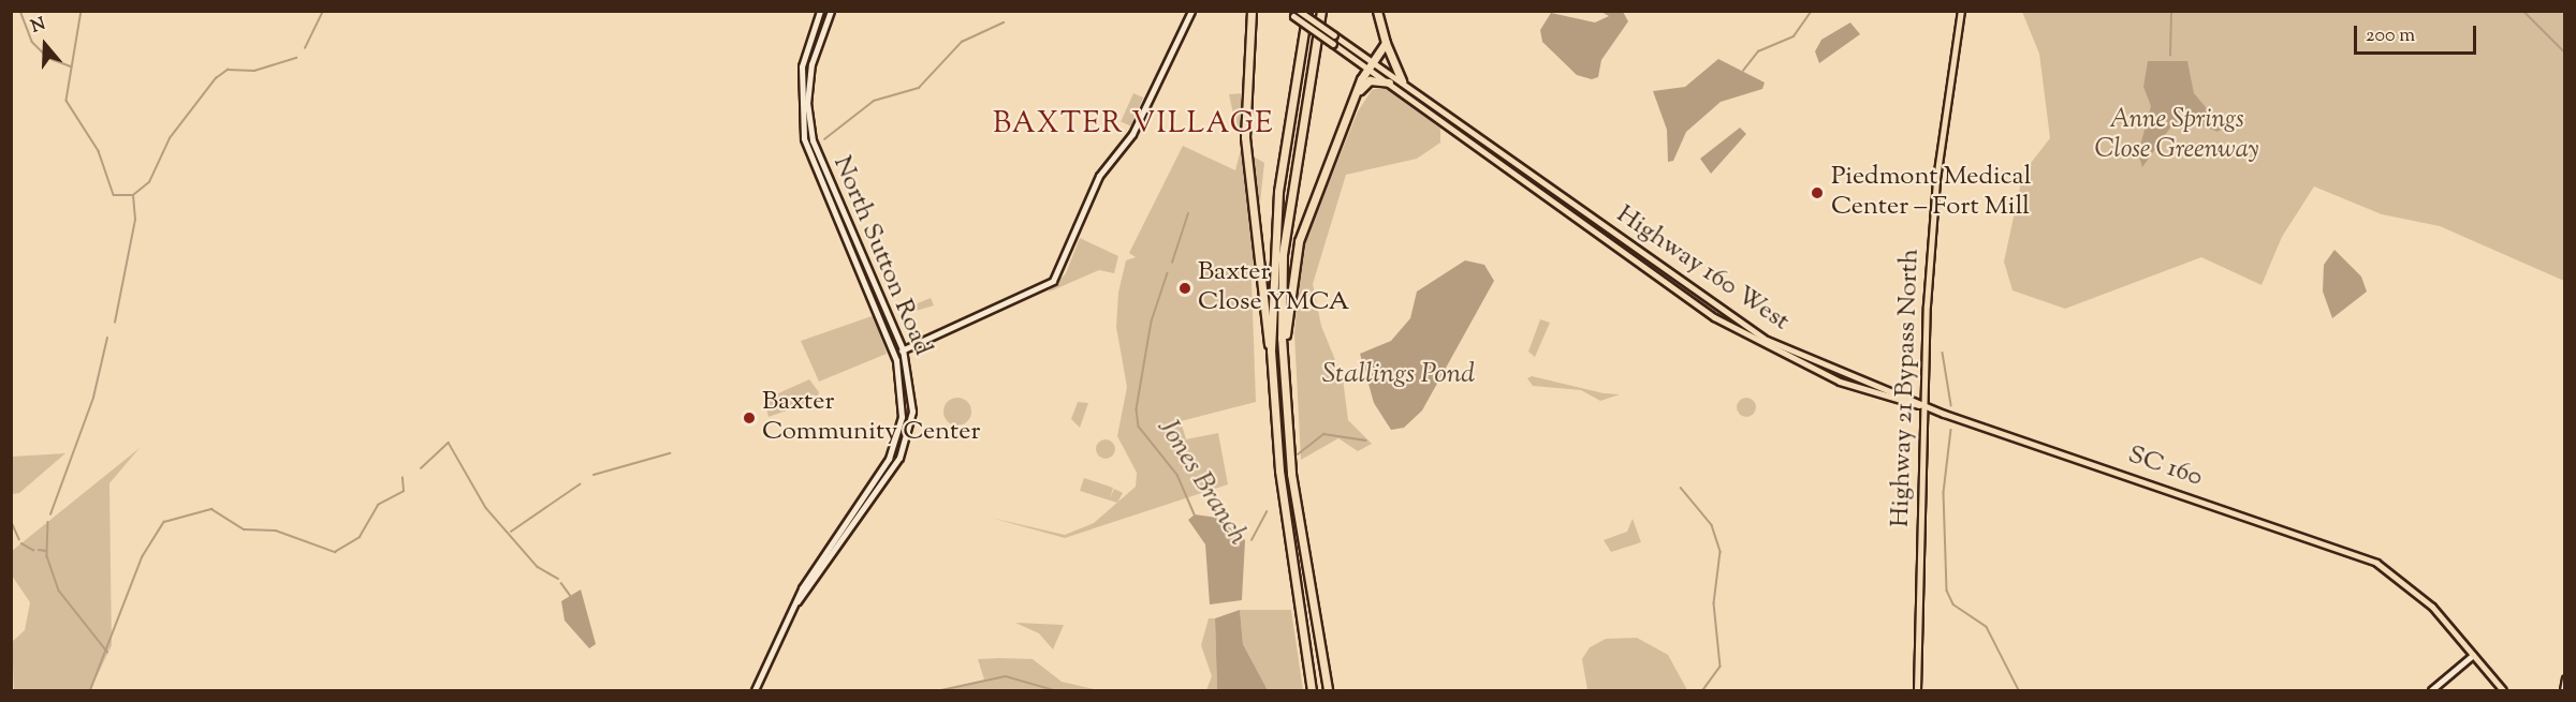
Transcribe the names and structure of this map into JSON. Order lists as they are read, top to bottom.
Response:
{
  "streets": {
    "main road": [
      "North Sutton Road",
      "Highway 160 West",
      "Highway 21 Bypass North",
      "SC 160"
    ]
  },
  "crossings": [
    ["Highway 160 West", "Highway 21 Bypass North"],
    ["Highway 160 West", "SC 160"],
    ["Highway 21 Bypass North", "SC 160"]
  ],
  "districts": ["BAXTER VILLAGE"],
  "water": ["Stallings Pond", "Jones Branch"],
  "parks": ["Anne Springs Close Greenway"],
  "places": ["Piedmont Medical Center – Fort Mill", "Baxter Close YMCA", "Baxter Community Center"],
  "scale_bar": "200 m",
  "north": "top"
}
